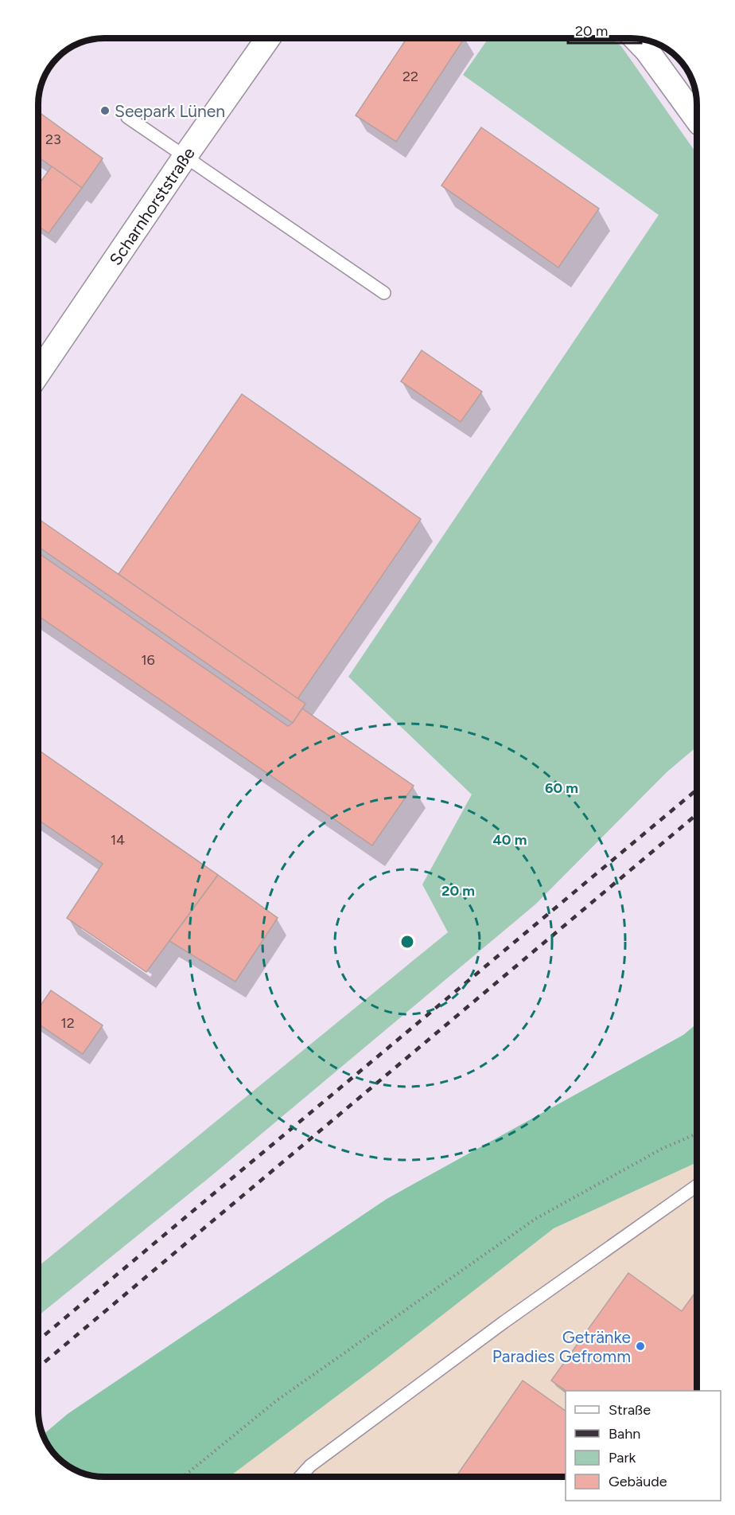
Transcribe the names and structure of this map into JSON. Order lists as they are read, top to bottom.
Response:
{
  "streets": {
    "street": ["Scharnhorststraße"]
  },
  "places": ["Seepark Lünen", "Getränke Paradies Gefromm"],
  "house_numbers": [
    "22",
    "23",
    "16",
    "14",
    "12"
  ],
  "legend": [
    "Straße",
    "Bahn",
    "Park",
    "Gebäude"
  ],
  "scale_bar": "20 m",
  "rings": ["60 m", "40 m", "20 m"]
}
